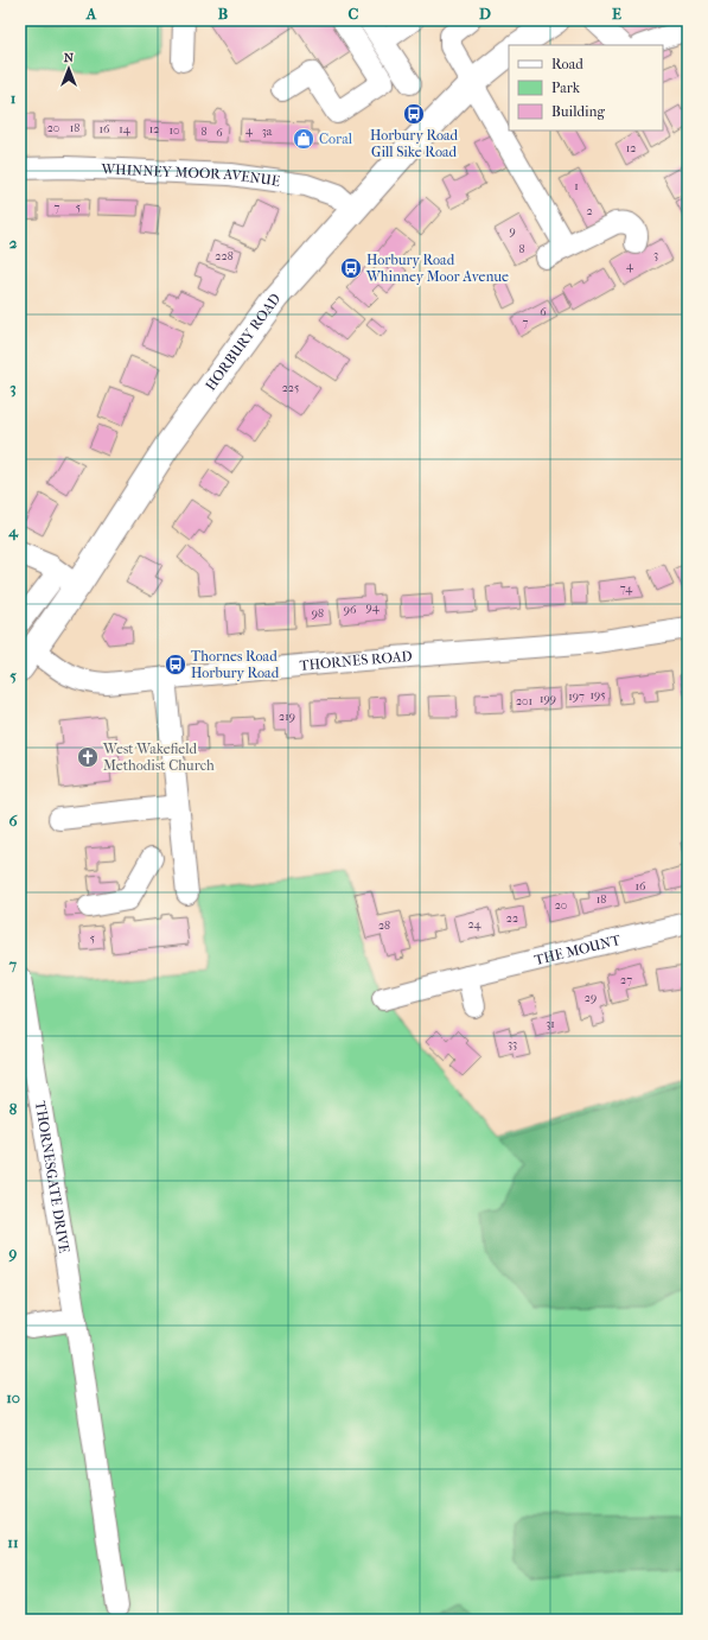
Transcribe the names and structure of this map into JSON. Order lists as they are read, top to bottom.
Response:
{
  "streets": {
    "highway": ["HORBURY ROAD"],
    "street": [
      "WHINNEY MOOR AVENUE",
      "THORNES ROAD",
      "THE MOUNT",
      "THORNESGATE DRIVE"
    ]
  },
  "crossings": [
    ["WHINNEY MOOR AVENUE", "HORBURY ROAD"],
    ["HORBURY ROAD", "THORNES ROAD"]
  ],
  "places": {
    "bus stop": ["Horbury Road Gill Sike Road", "Horbury Road Whinney Moor Avenue", "Thornes Road Horbury Road"],
    "shop": ["Coral"],
    "church": ["West Wakefield Methodist Church"]
  },
  "house_numbers": [
    "20",
    "18",
    "16",
    "14",
    "12",
    "10",
    "4",
    "8",
    "3a",
    "6",
    "12",
    "1",
    "7",
    "5",
    "2",
    "9",
    "8",
    "3",
    "228",
    "4",
    "6",
    "7",
    "225",
    "74",
    "94",
    "96",
    "98",
    "195",
    "197",
    "199",
    "201",
    "219",
    "16",
    "18",
    "20",
    "22",
    "24",
    "28",
    "5",
    "27",
    "29",
    "31",
    "33"
  ],
  "legend": ["Road", "Park", "Building"],
  "north": "top",
  "grid": {
    "columns": [
      "A",
      "B",
      "C",
      "D",
      "E"
    ],
    "rows": [
      "1",
      "2",
      "3",
      "4",
      "5",
      "6",
      "7",
      "8",
      "9",
      "10",
      "11"
    ]
  }
}
